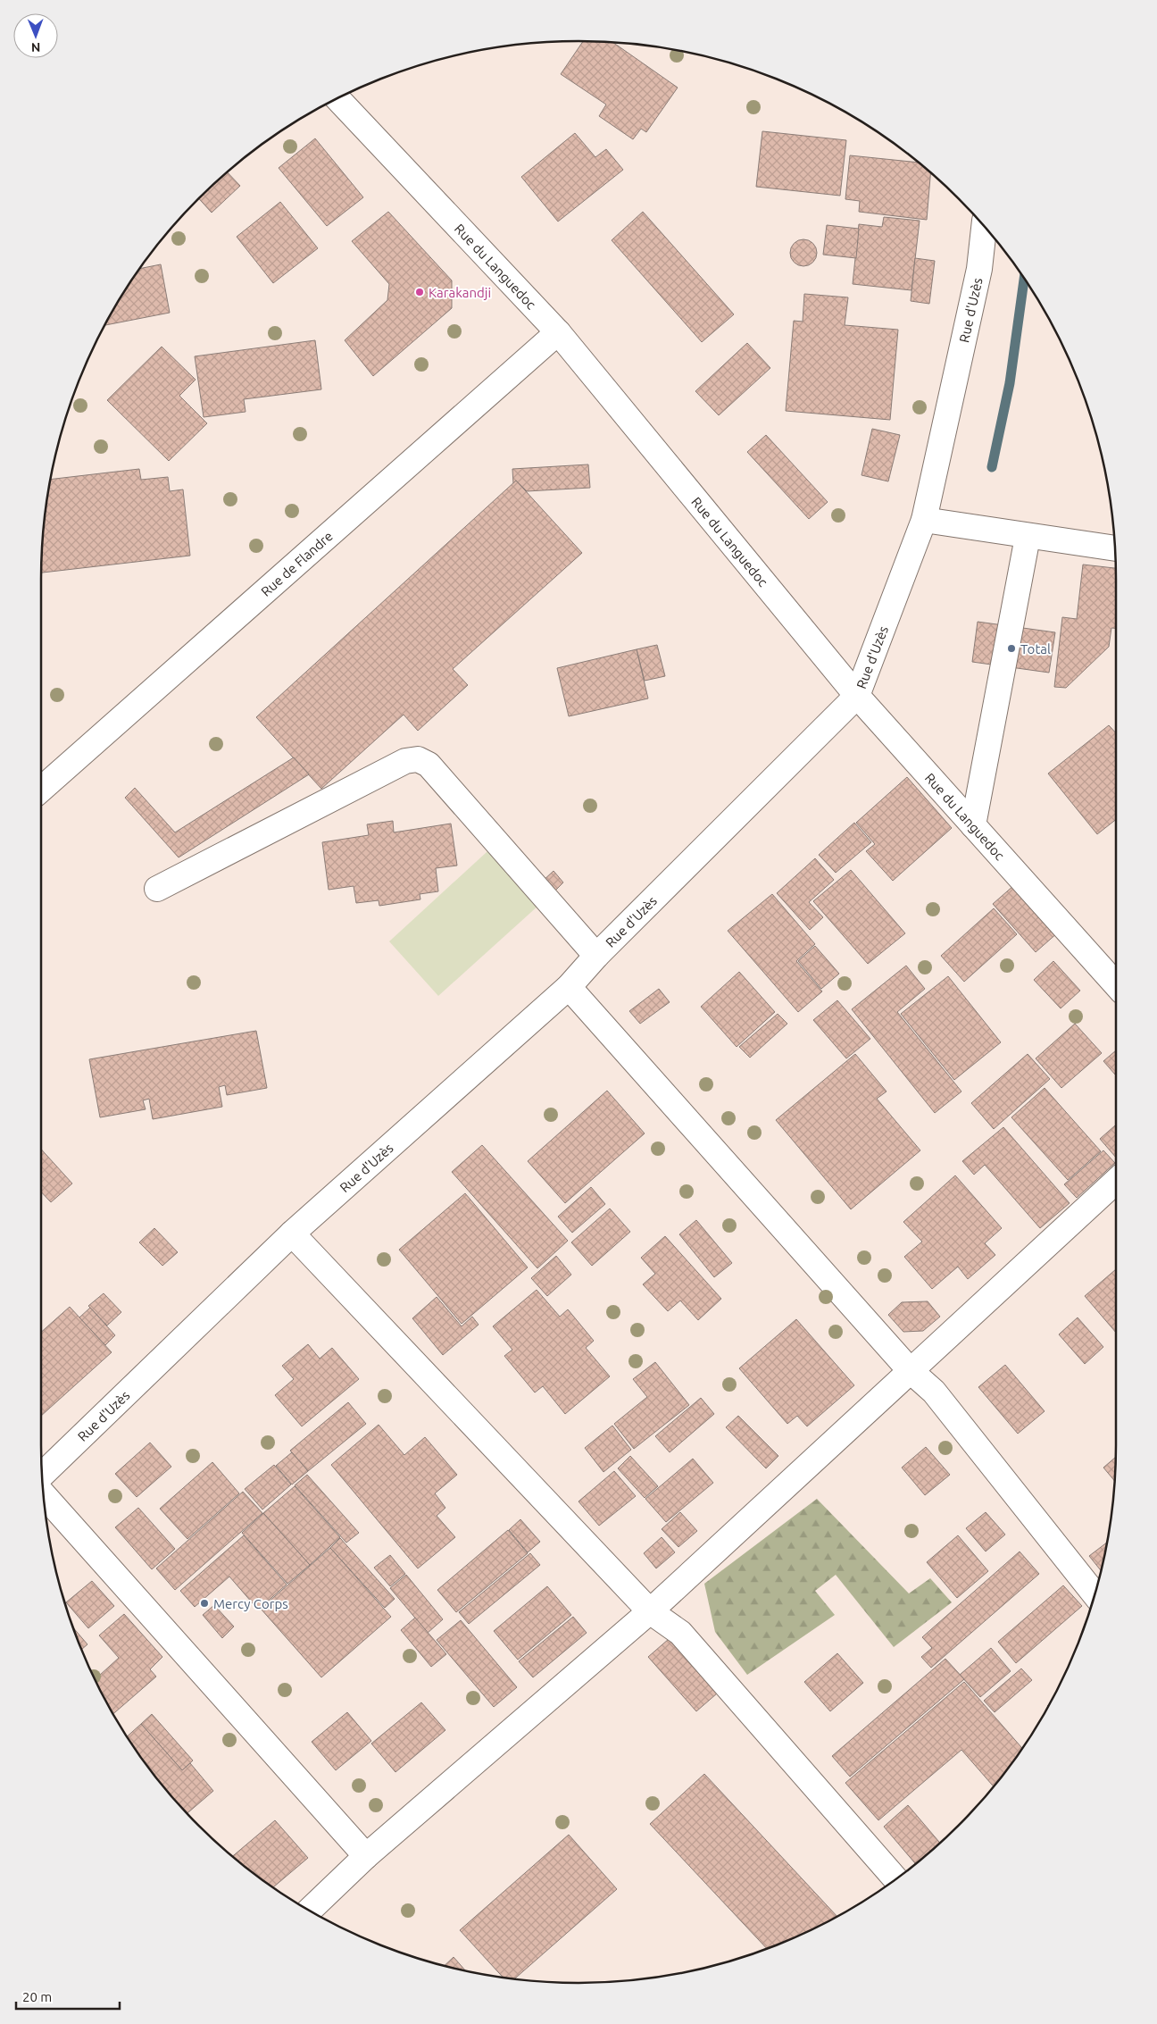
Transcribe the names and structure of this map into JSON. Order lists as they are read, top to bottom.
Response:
{
  "streets": {
    "street": ["Rue du Languedoc", "Rue d'Uzès", "Rue de Flandre"]
  },
  "crossings": [
    ["Rue du Languedoc", "Rue d'Uzès"],
    ["Rue du Languedoc", "Rue de Flandre"]
  ],
  "places": ["Karakandji", "Total", "Mercy Corps"],
  "scale_bar": "20 m",
  "north": "bottom"
}
